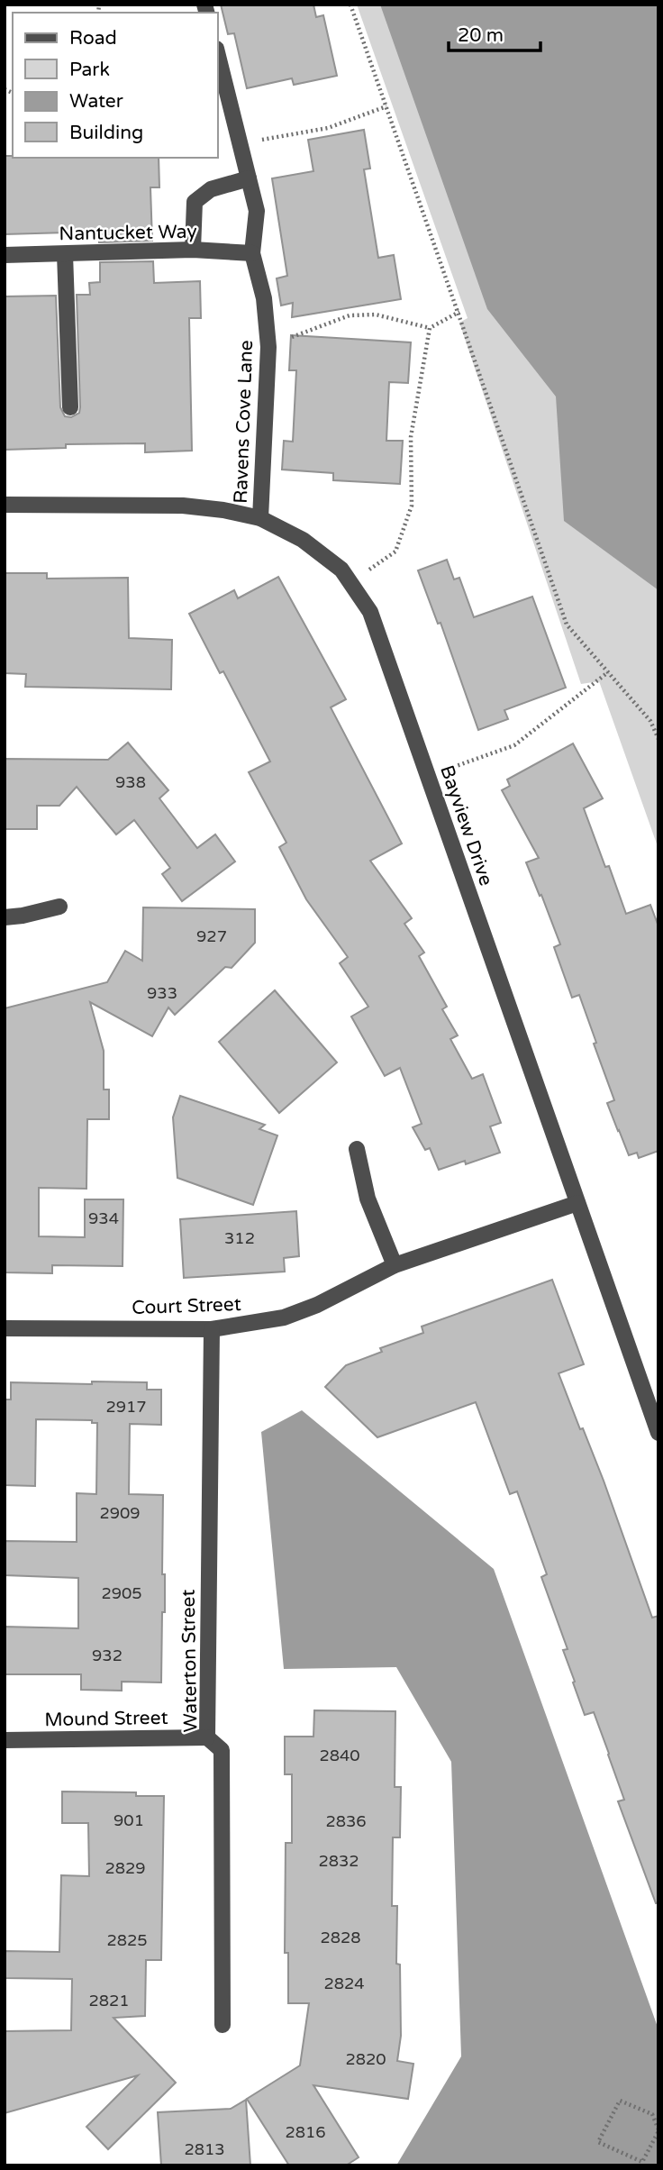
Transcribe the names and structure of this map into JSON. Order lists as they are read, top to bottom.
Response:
{
  "streets": {
    "street": [
      "Nantucket Way",
      "Ravens Cove Lane",
      "Bayview Drive",
      "Court Street",
      "Waterton Street",
      "Mound Street"
    ]
  },
  "crossings": [
    ["Nantucket Way", "Ravens Cove Lane"],
    ["Ravens Cove Lane", "Bayview Drive"],
    ["Bayview Drive", "Court Street"],
    ["Court Street", "Waterton Street"],
    ["Waterton Street", "Mound Street"]
  ],
  "house_numbers": [
    "938",
    "927",
    "933",
    "934",
    "312",
    "2917",
    "2909",
    "2905",
    "932",
    "2840",
    "901",
    "2836",
    "2832",
    "2829",
    "2828",
    "2825",
    "2824",
    "2821",
    "2820",
    "2816",
    "2813"
  ],
  "legend": [
    "Road",
    "Park",
    "Water",
    "Building"
  ],
  "scale_bar": "20 m"
}
